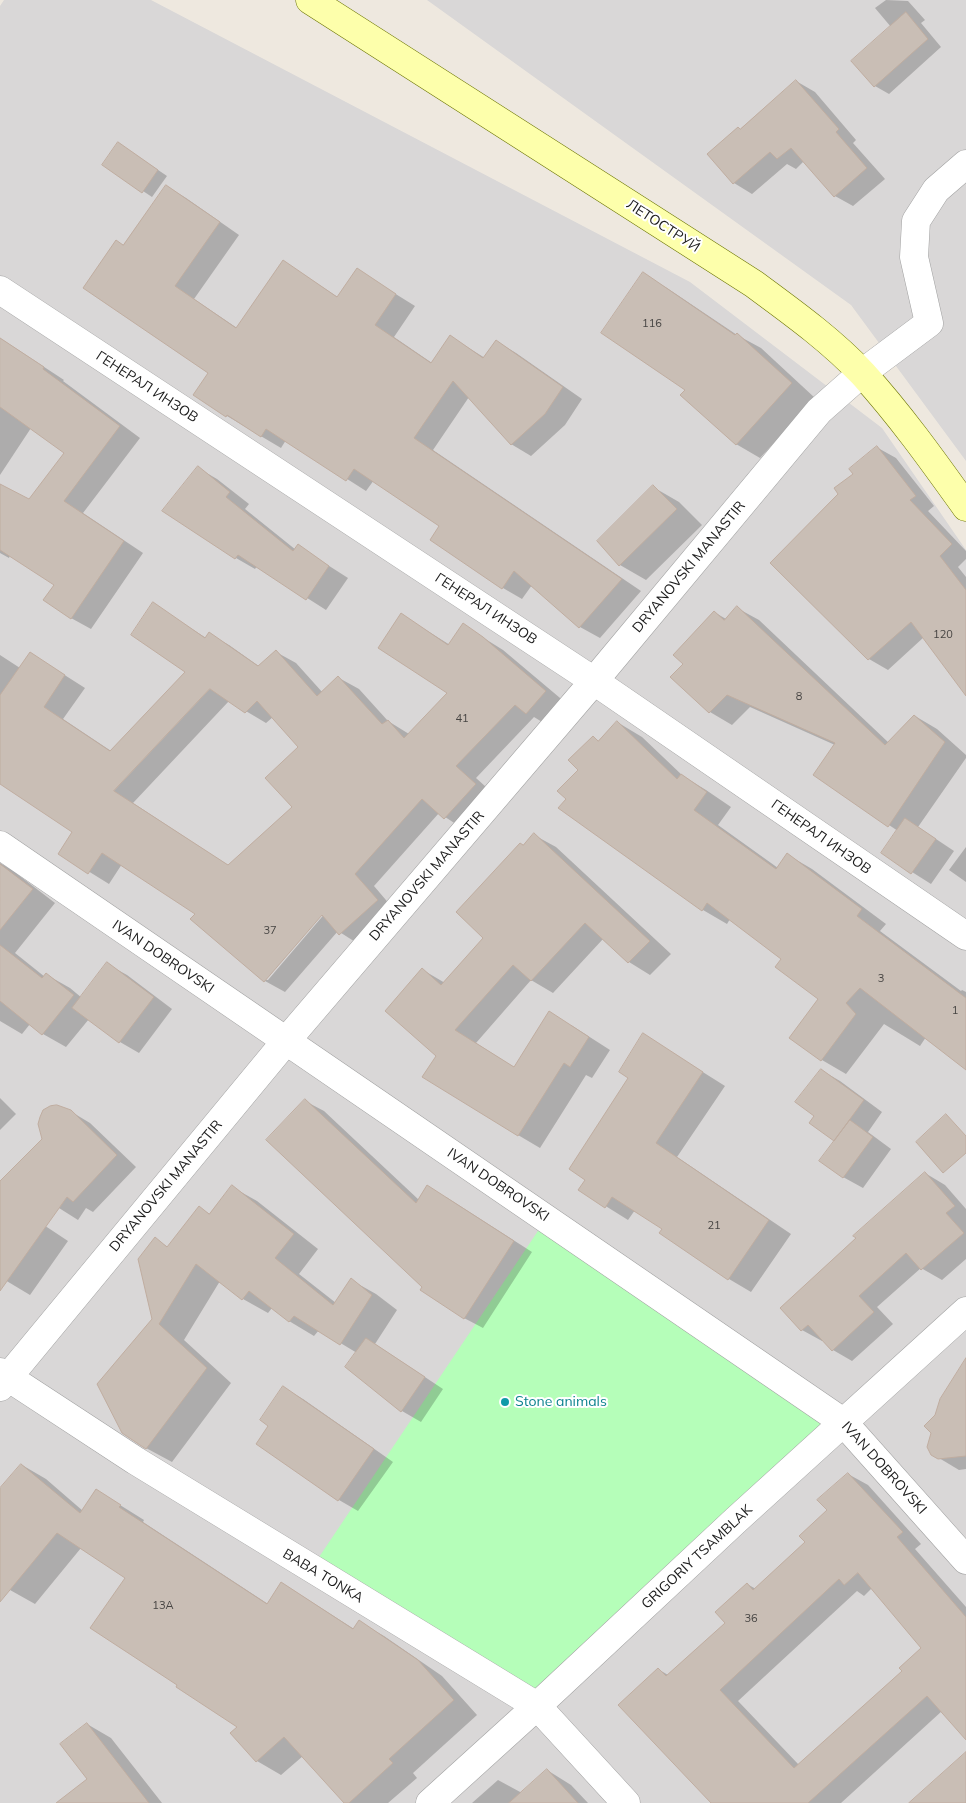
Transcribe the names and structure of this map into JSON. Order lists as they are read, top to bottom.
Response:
{
  "streets": {
    "street": [
      "ЛЕТОСТРУЙ",
      "ГЕНЕРАЛ ИНЗОВ",
      "DRYANOVSKI MANASTIR",
      "IVAN DOBROVSKI",
      "GRIGORIY TSAMBLAK",
      "BABA TONKA"
    ]
  },
  "crossings": [
    ["ЛЕТОСТРУЙ", "DRYANOVSKI MANASTIR"],
    ["ГЕНЕРАЛ ИНЗОВ", "DRYANOVSKI MANASTIR"],
    ["DRYANOVSKI MANASTIR", "IVAN DOBROVSKI"],
    ["DRYANOVSKI MANASTIR", "BABA TONKA"],
    ["IVAN DOBROVSKI", "GRIGORIY TSAMBLAK"],
    ["GRIGORIY TSAMBLAK", "BABA TONKA"]
  ],
  "places": ["Stone animals"],
  "house_numbers": [
    "116",
    "120",
    "8",
    "41",
    "37",
    "3",
    "1",
    "21",
    "13А",
    "36"
  ]
}
